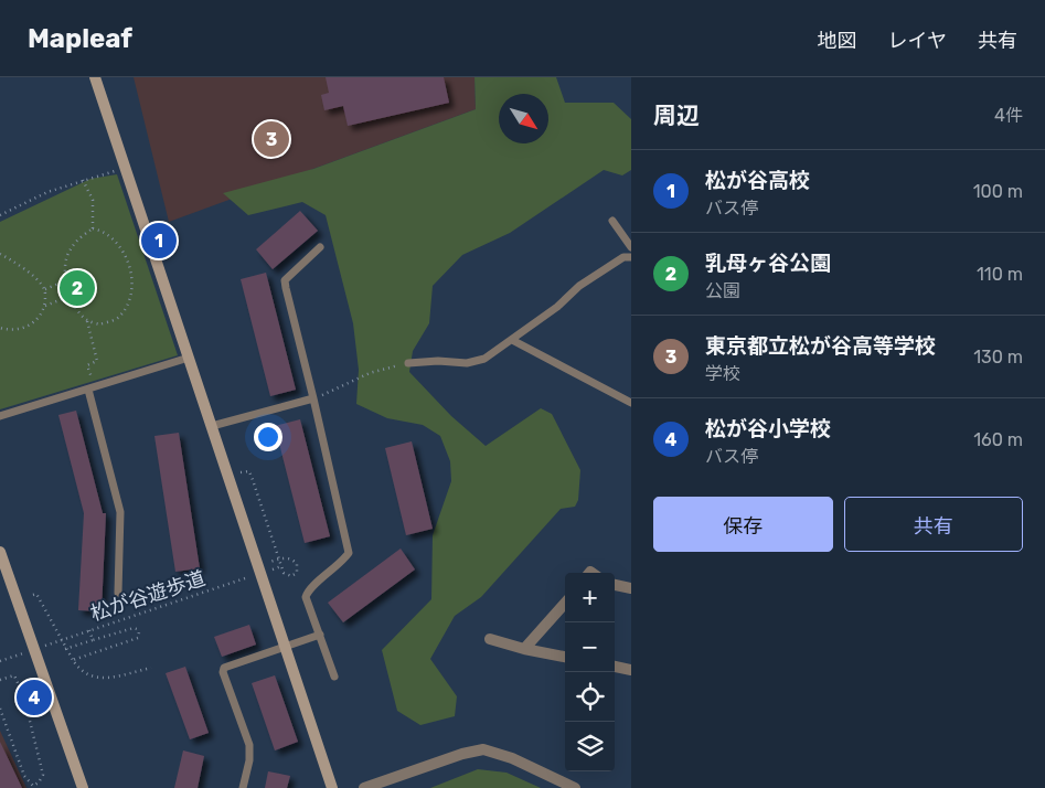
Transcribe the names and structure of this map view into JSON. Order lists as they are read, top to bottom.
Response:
{
  "streets": {
    "path": ["松が谷遊歩道"]
  },
  "north": "bottom right",
  "page": {
    "header": "Mapleaf",
    "nav": ["地図", "レイヤ", "共有"],
    "heading": ["周辺", "4件"],
    "pins": [
      "3",
      "1",
      "2",
      "4"
    ],
    "list": [
      {
        "mark": "1",
        "name": "松が谷高校",
        "note": "バス停",
        "value": "100 m"
      },
      {
        "mark": "2",
        "name": "乳母ヶ谷公園",
        "note": "公園",
        "value": "110 m"
      },
      {
        "mark": "3",
        "name": "東京都立松が谷高等学校",
        "note": "学校",
        "value": "130 m"
      },
      {
        "mark": "4",
        "name": "松が谷小学校",
        "note": "バス停",
        "value": "160 m"
      }
    ],
    "buttons": ["保存", "共有"],
    "map_buttons": ["+", "−"]
  }
}
